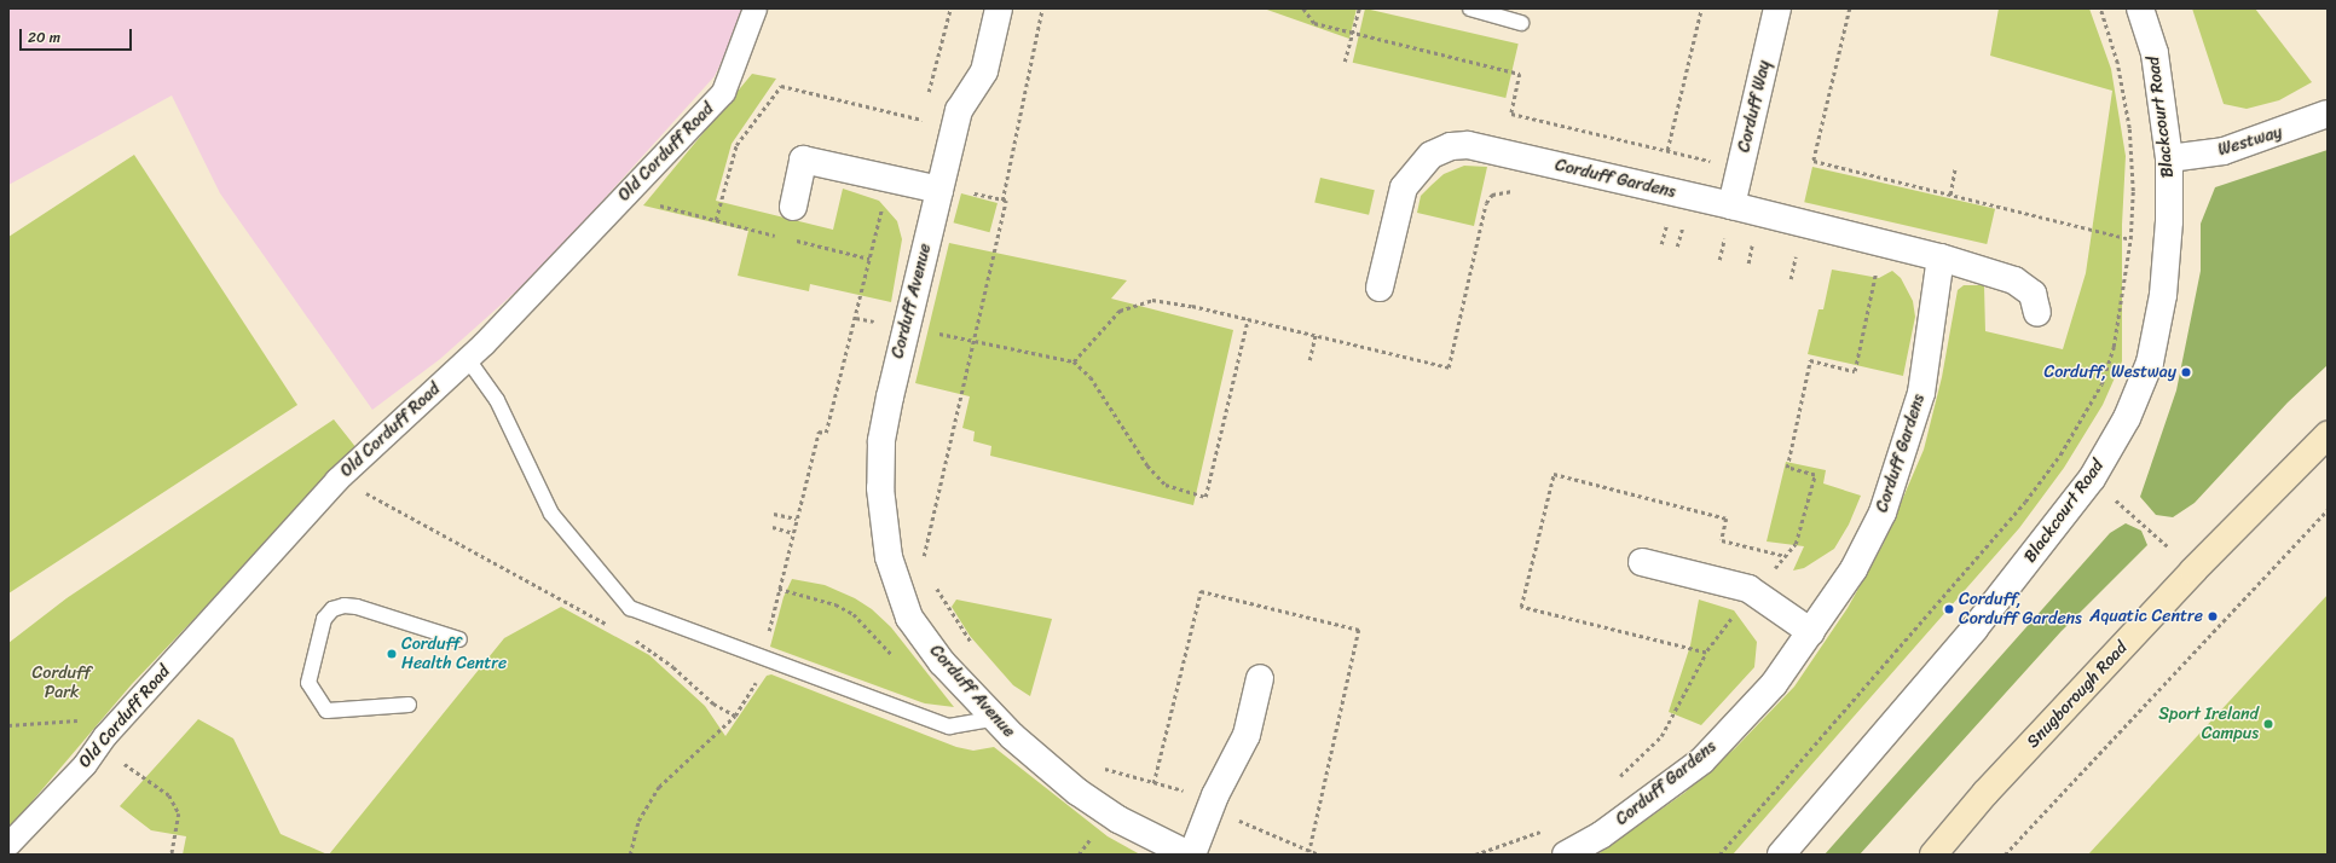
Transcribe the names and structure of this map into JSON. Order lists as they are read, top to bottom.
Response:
{
  "streets": {
    "main road": ["Snugborough Road"],
    "street": [
      "Corduff Way",
      "Blackcourt Road",
      "Westway",
      "Old Corduff Road",
      "Corduff Gardens",
      "Corduff Avenue"
    ]
  },
  "crossings": [
    ["Corduff Way", "Corduff Gardens"],
    ["Blackcourt Road", "Westway"]
  ],
  "parks": ["Corduff Park"],
  "places": [
    "Corduff, Westway",
    "Corduff, Corduff Gardens",
    "Aquatic Centre",
    "Corduff Health Centre",
    "Sport Ireland Campus"
  ],
  "scale_bar": "20 m"
}
